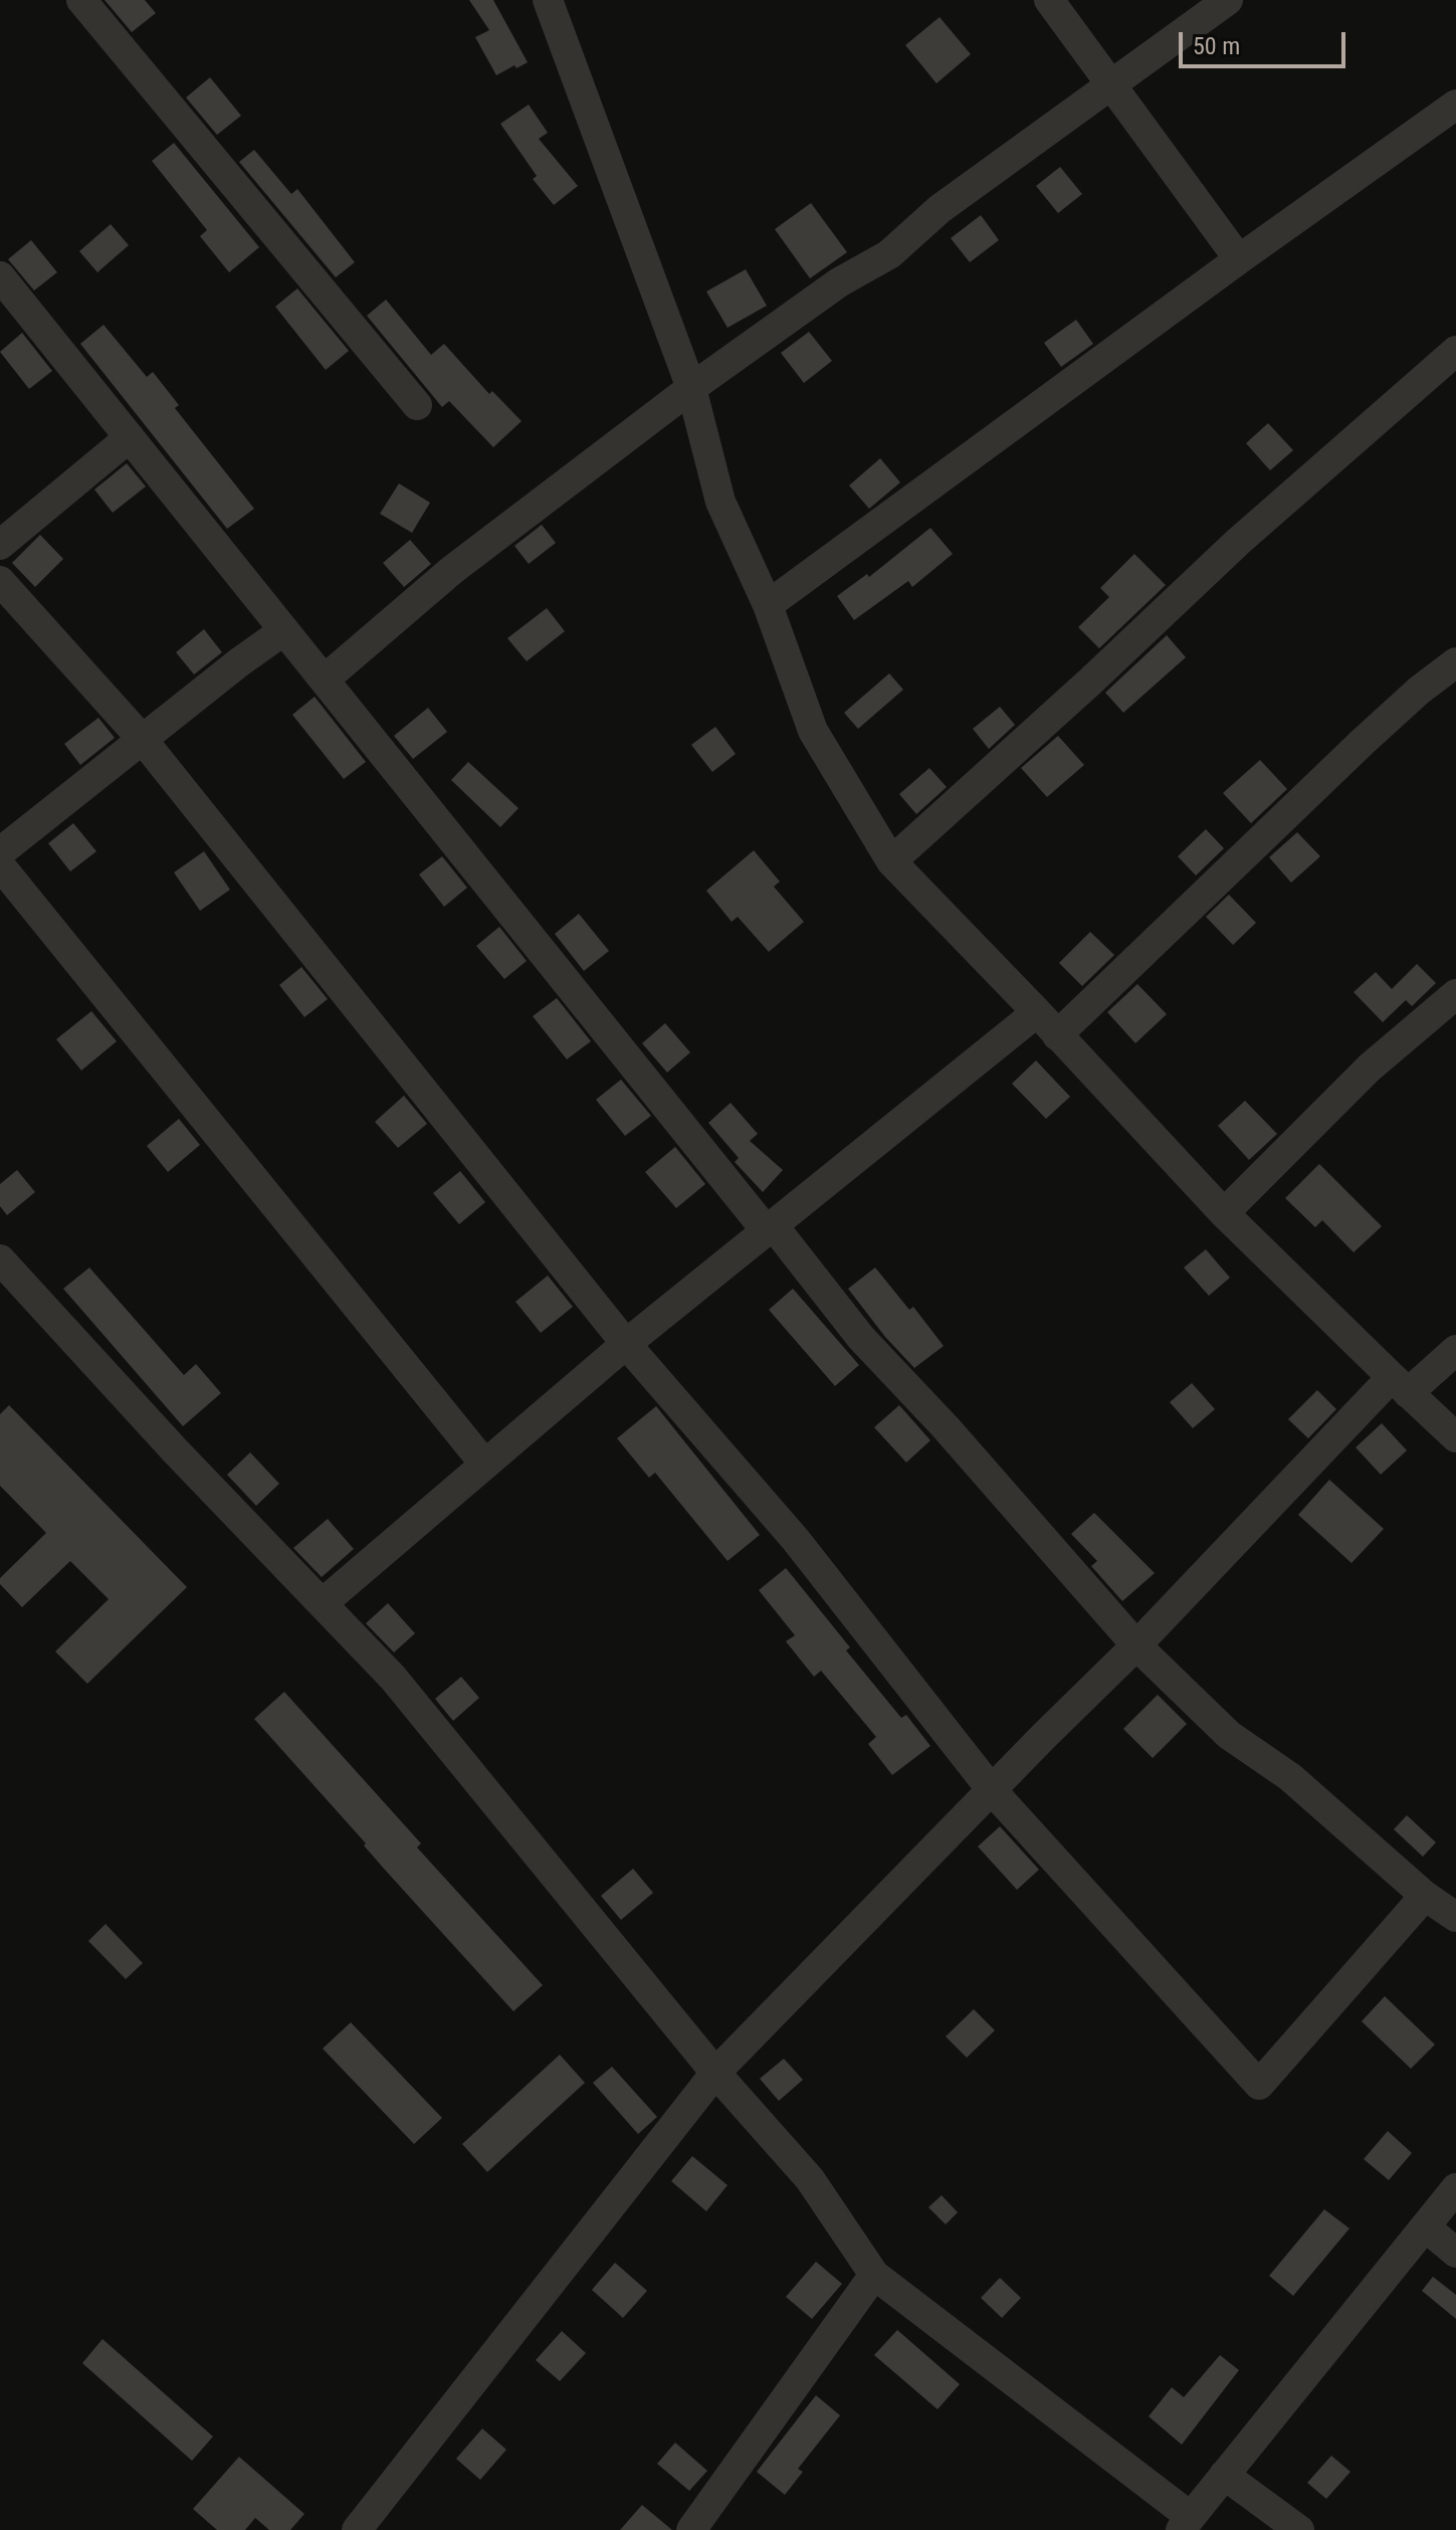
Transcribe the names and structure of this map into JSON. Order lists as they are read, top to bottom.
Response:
{
  "scale_bar": "50 m"
}
